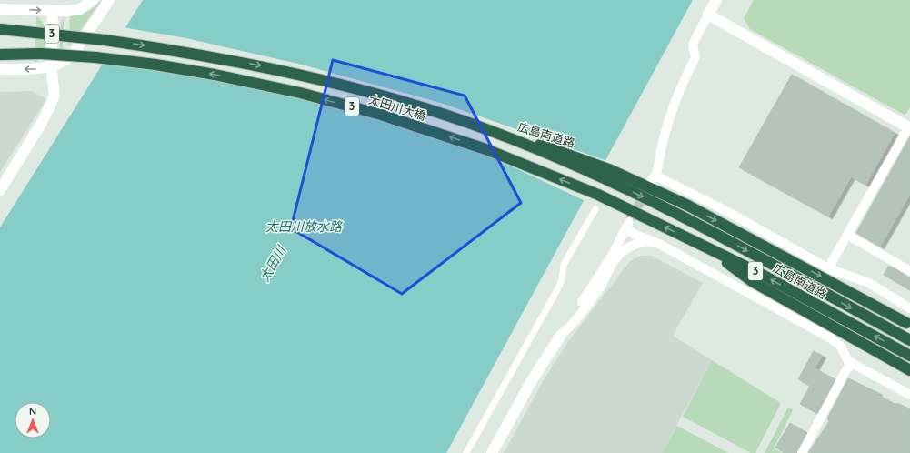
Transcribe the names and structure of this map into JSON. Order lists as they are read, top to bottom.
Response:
{
  "streets": {
    "highway": ["3", "太田川大橋", "広島南道路"]
  },
  "crossings": [
    ["太田川大橋", "広島南道路"]
  ],
  "water": ["太田川放水路", "太田川"],
  "north": "top"
}
